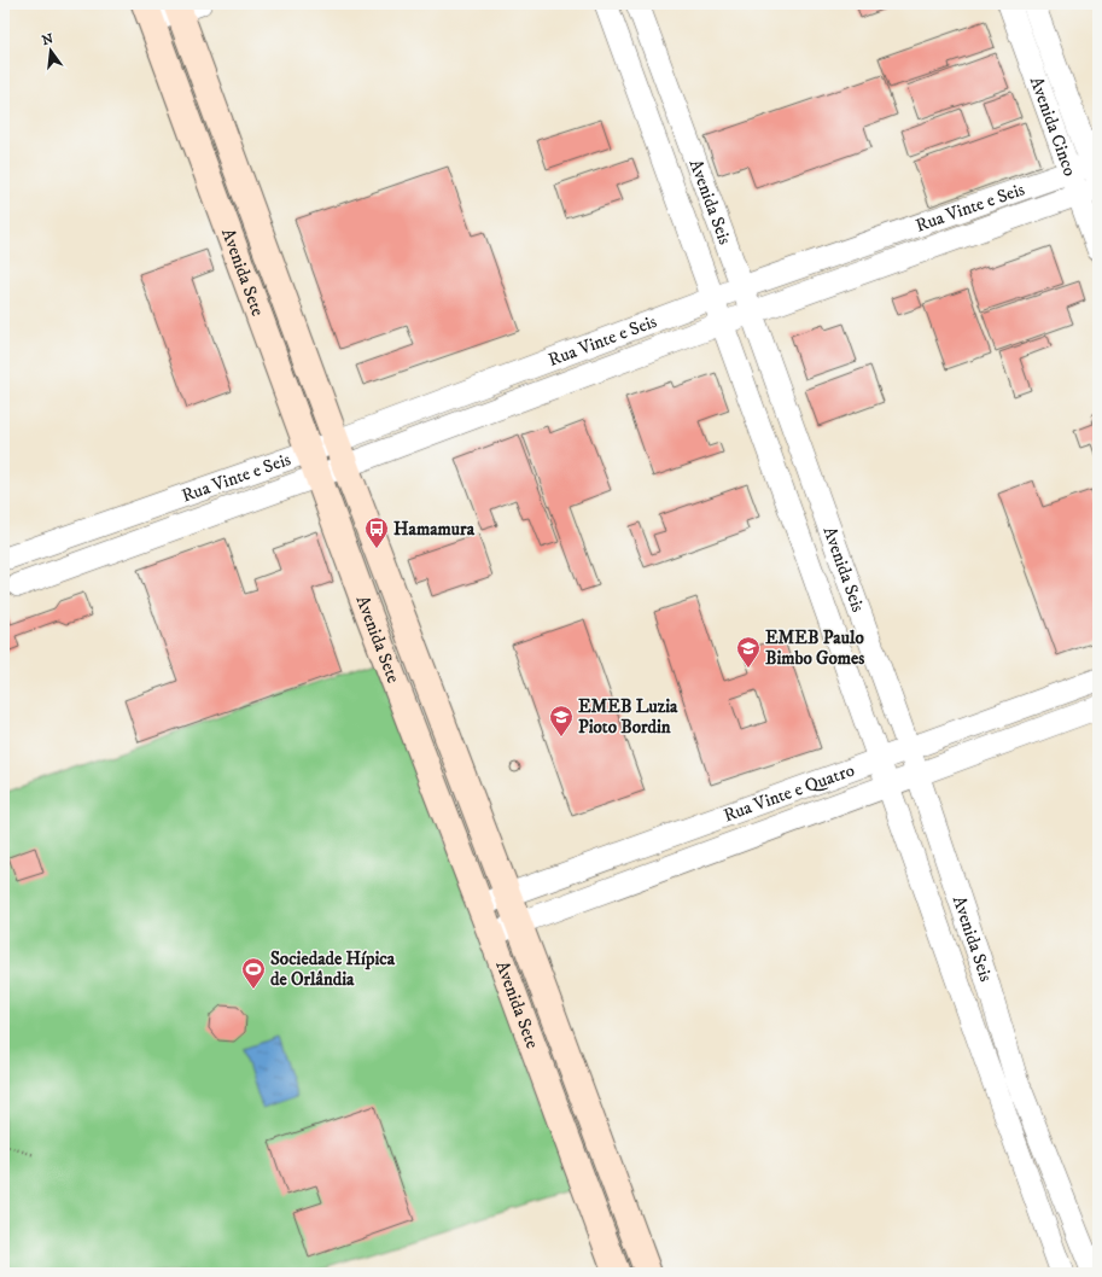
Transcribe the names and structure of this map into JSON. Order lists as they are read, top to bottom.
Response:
{
  "streets": {
    "street": [
      "Avenida Cinco",
      "Avenida Seis",
      "Rua Vinte e Seis",
      "Avenida Sete",
      "Rua Vinte e Quatro"
    ]
  },
  "crossings": [
    ["Avenida Cinco", "Rua Vinte e Seis"],
    ["Avenida Seis", "Rua Vinte e Seis"],
    ["Avenida Seis", "Rua Vinte e Quatro"],
    ["Rua Vinte e Seis", "Avenida Sete"],
    ["Avenida Sete", "Rua Vinte e Quatro"]
  ],
  "places": {
    "bus stop": ["Hamamura"],
    "school or university": ["EMEB Paulo Bimbo Gomes", "EMEB Luzia Pioto Bordin"],
    "sports": ["Sociedade Hípica de Orlândia"]
  },
  "north": "top"
}
